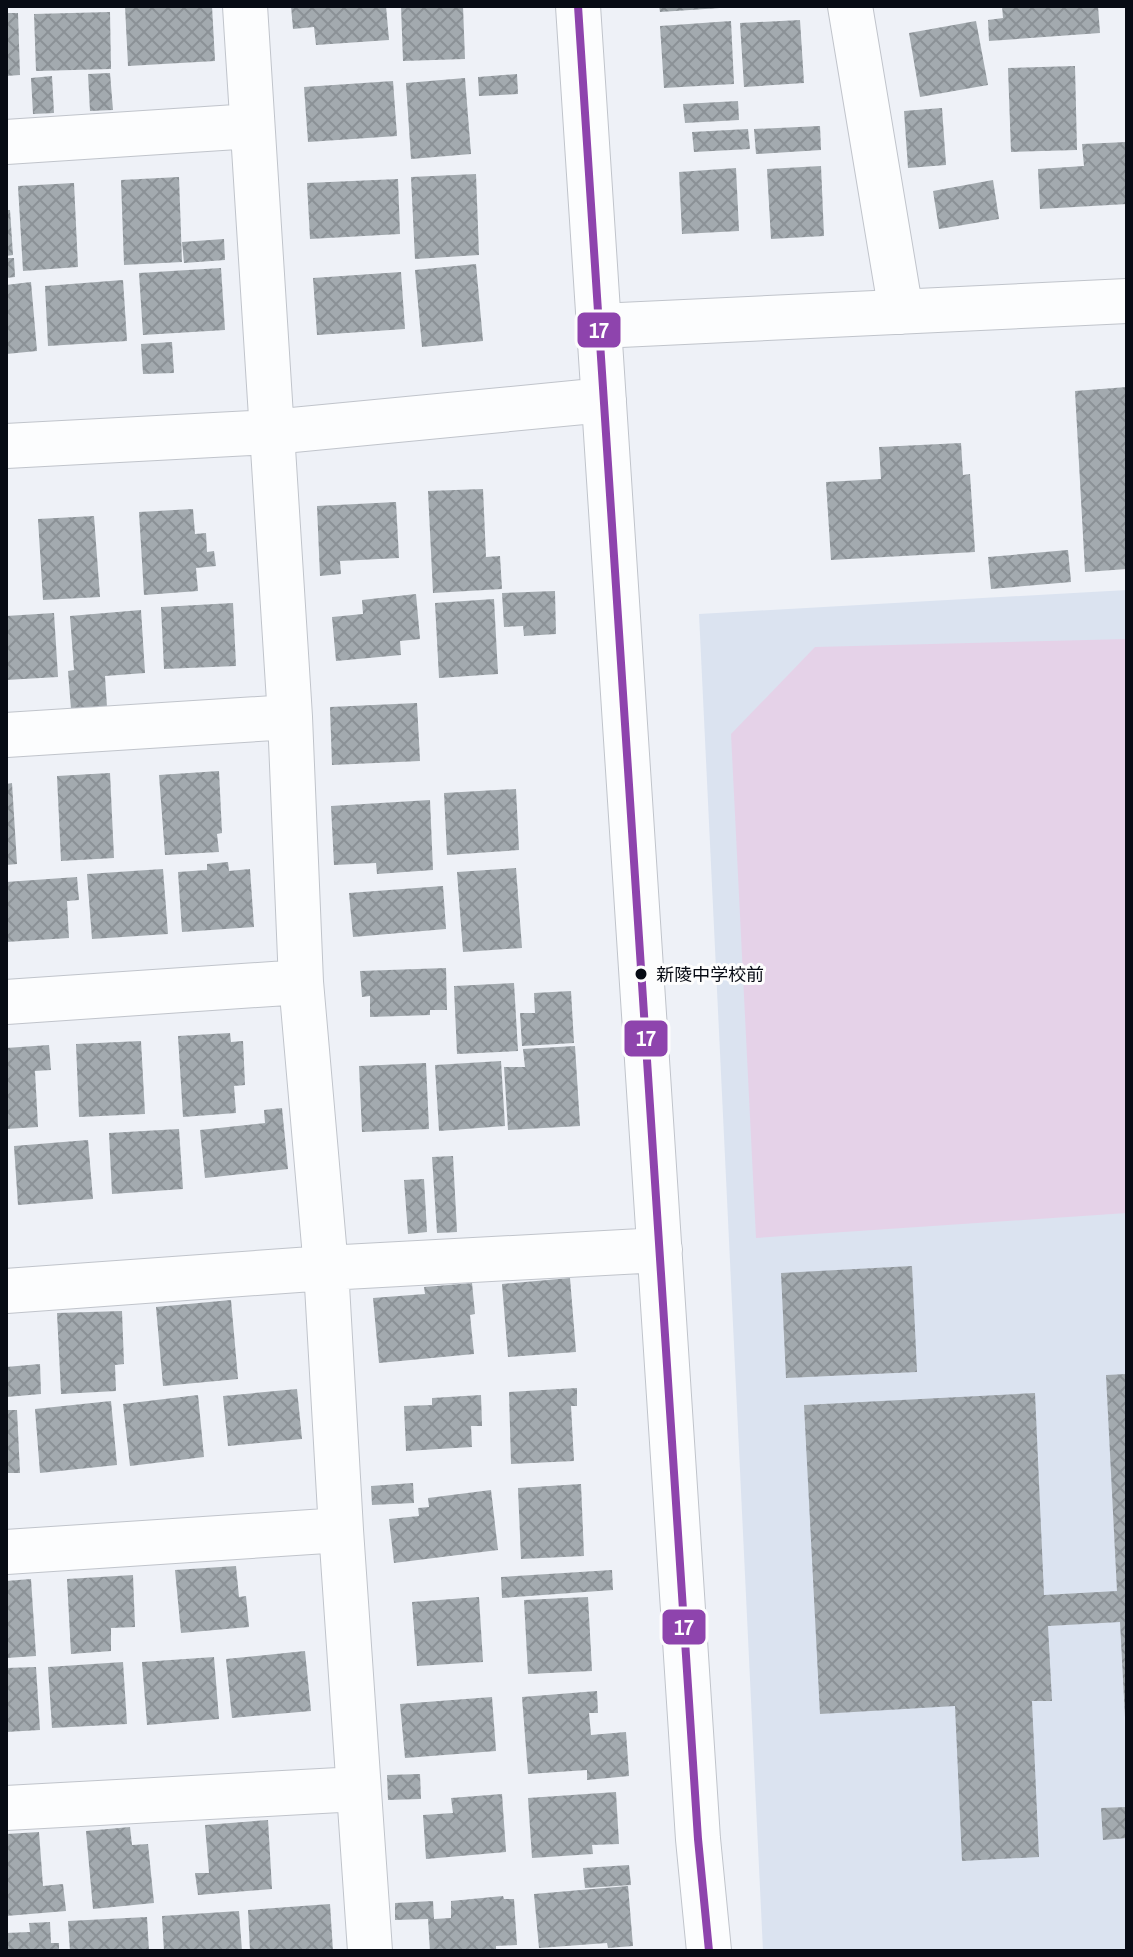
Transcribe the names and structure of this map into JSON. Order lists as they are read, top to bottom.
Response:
{
  "places": ["新陵中学校前"],
  "lines": ["transit line 17"]
}
